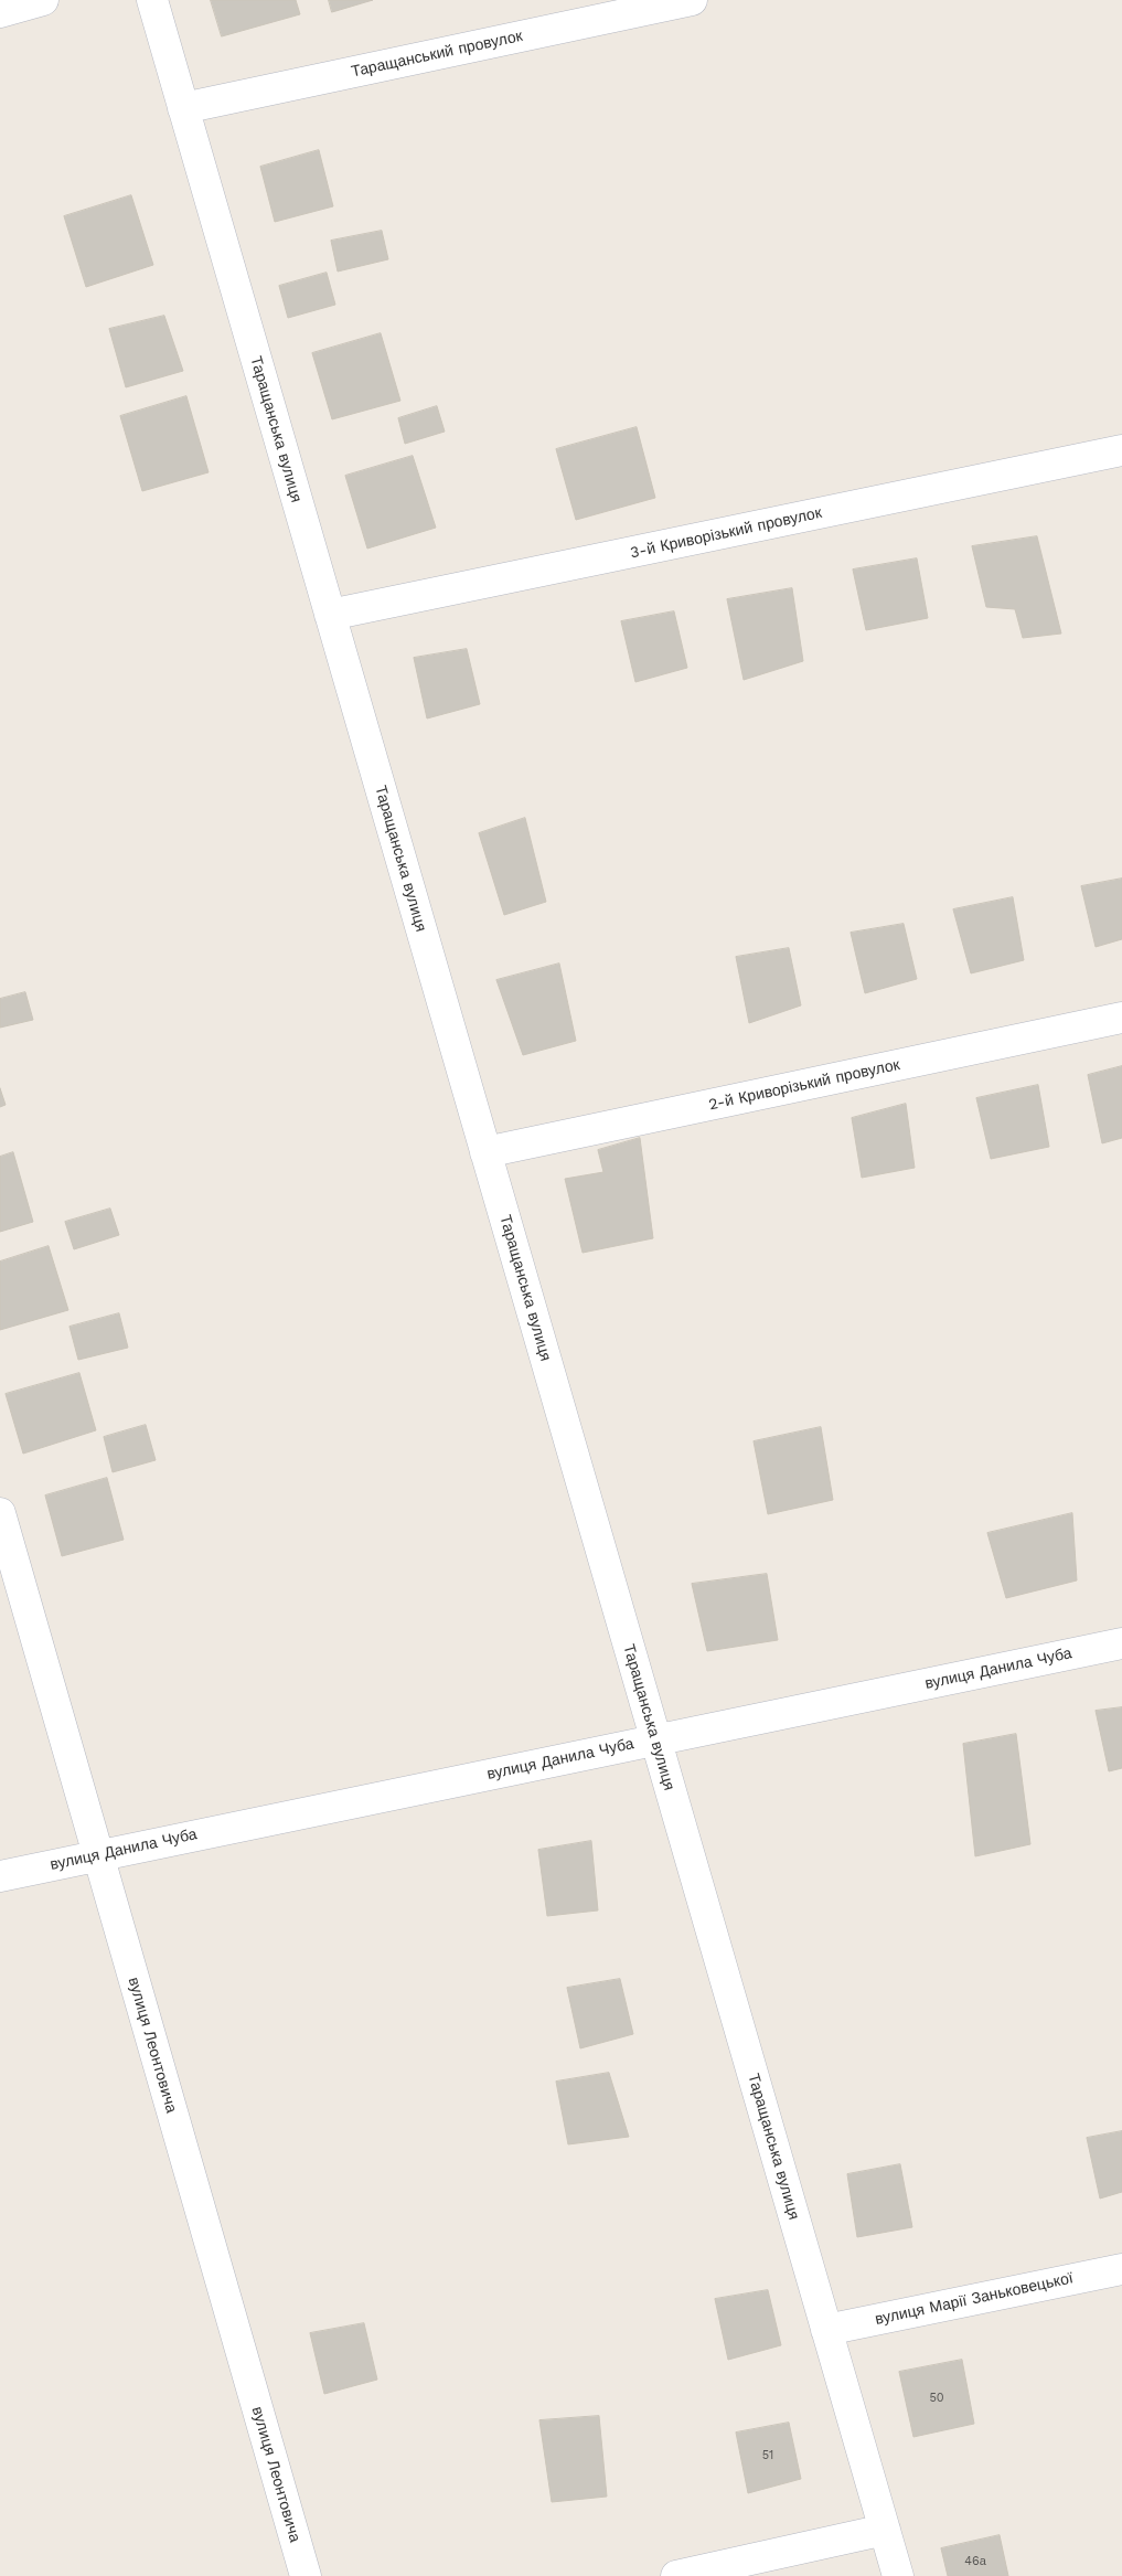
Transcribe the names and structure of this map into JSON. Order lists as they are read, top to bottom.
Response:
{
  "streets": {
    "street": [
      "Таращанський провулок",
      "Таращанська вулиця",
      "3-й Криворізький провулок",
      "2-й Криворізький провулок",
      "вулиця Данила Чуба",
      "вулиця Леонтовича",
      "вулиця Марії Заньковецької"
    ]
  },
  "crossings": [
    ["Таращанський провулок", "Таращанська вулиця"],
    ["Таращанська вулиця", "3-й Криворізький провулок"],
    ["Таращанська вулиця", "2-й Криворізький провулок"],
    ["Таращанська вулиця", "вулиця Данила Чуба"],
    ["Таращанська вулиця", "вулиця Марії Заньковецької"],
    ["вулиця Данила Чуба", "вулиця Леонтовича"]
  ],
  "house_numbers": ["50", "51", "46а"]
}
